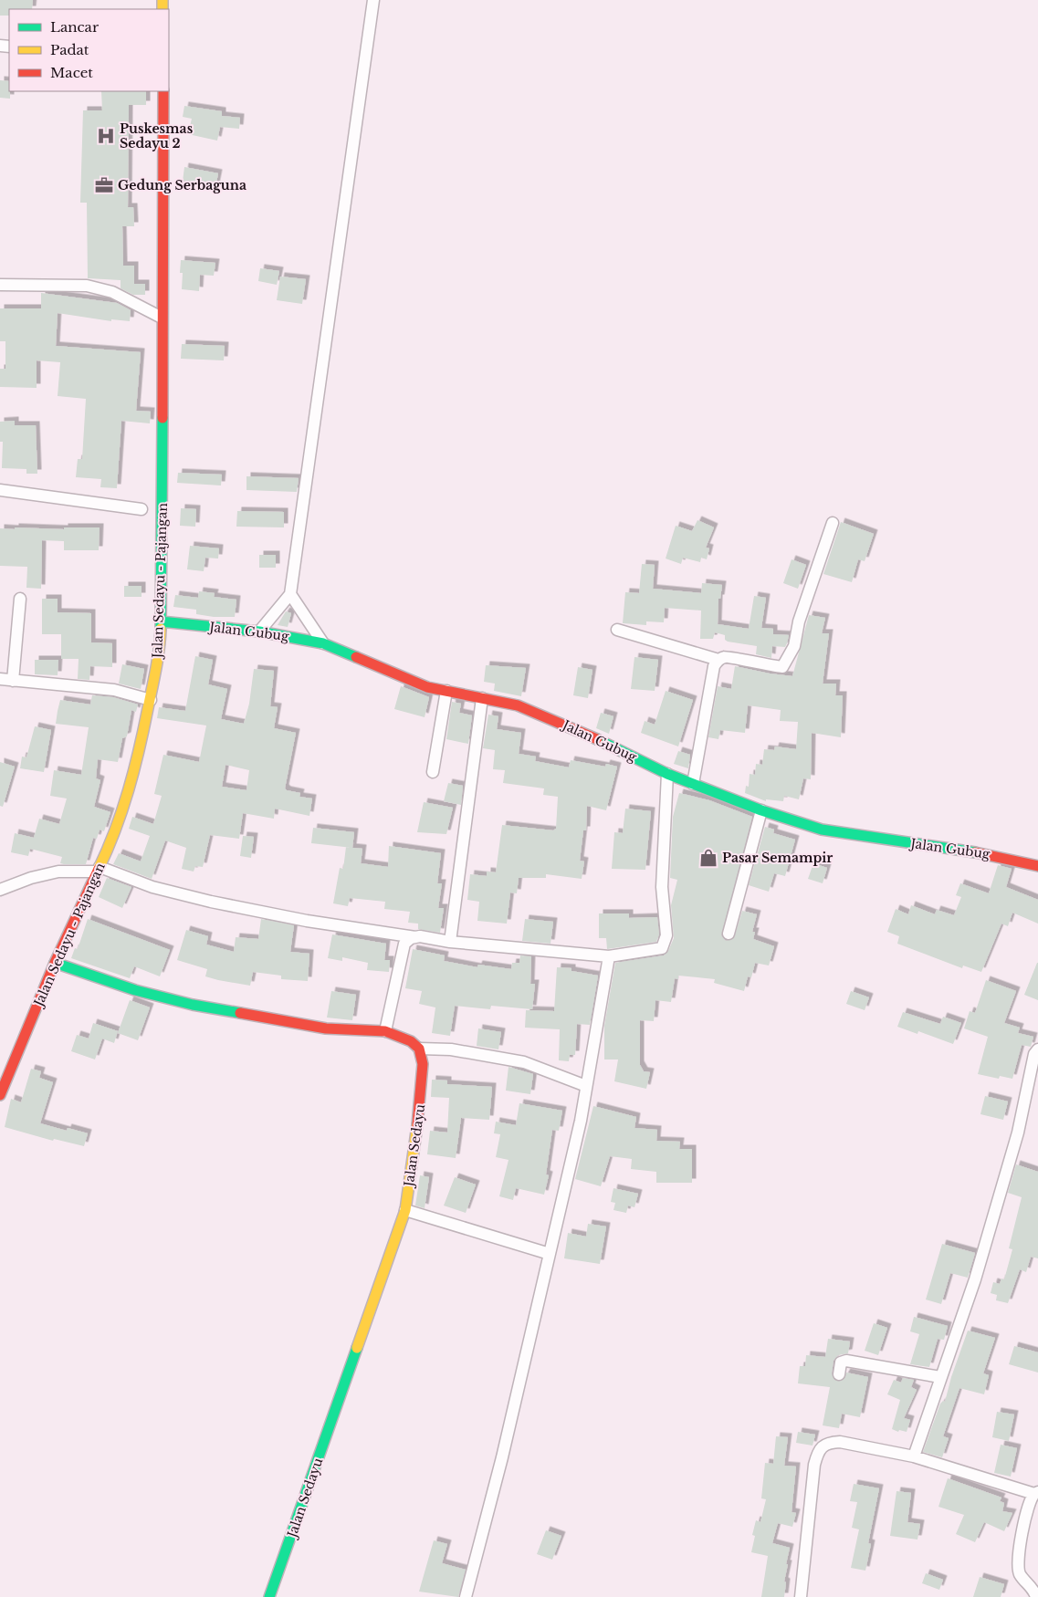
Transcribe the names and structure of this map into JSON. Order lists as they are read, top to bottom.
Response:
{
  "streets": {
    "street": ["Jalan Sedayu - Pajangan", "Jalan Gubug", "Jalan Sedayu"]
  },
  "crossings": [
    ["Jalan Sedayu - Pajangan", "Jalan Gubug"]
  ],
  "places": {
    "hospital": ["Puskesmas Sedayu 2"],
    "office": ["Gedung Serbaguna"],
    "shop": ["Pasar Semampir"]
  },
  "legend": ["Lancar", "Padat", "Macet"]
}
